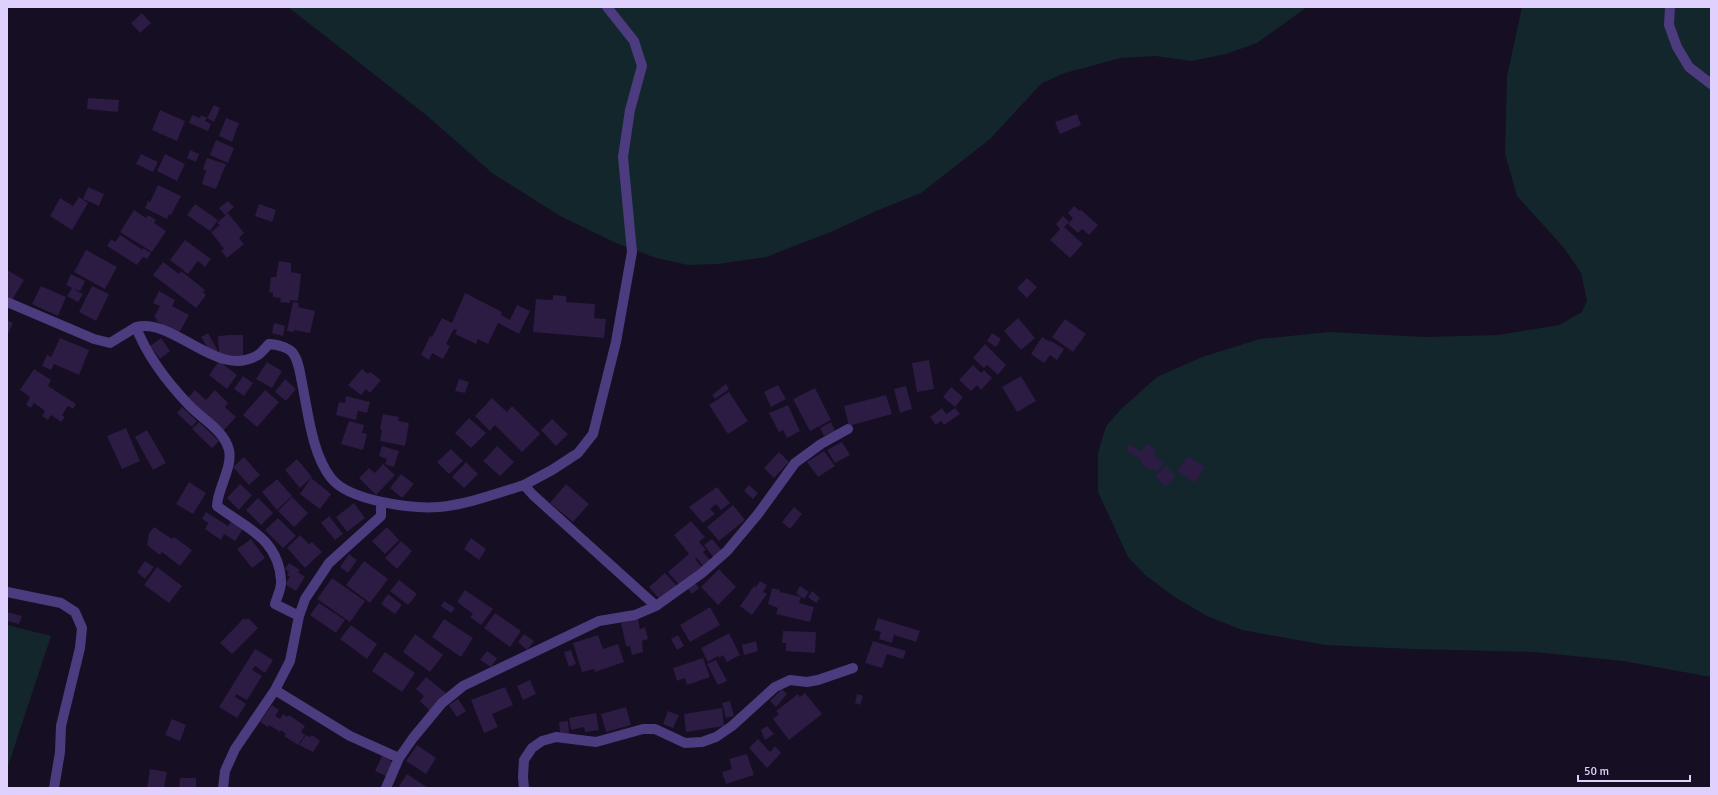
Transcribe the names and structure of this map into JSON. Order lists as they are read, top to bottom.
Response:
{
  "scale_bar": "50 m"
}
